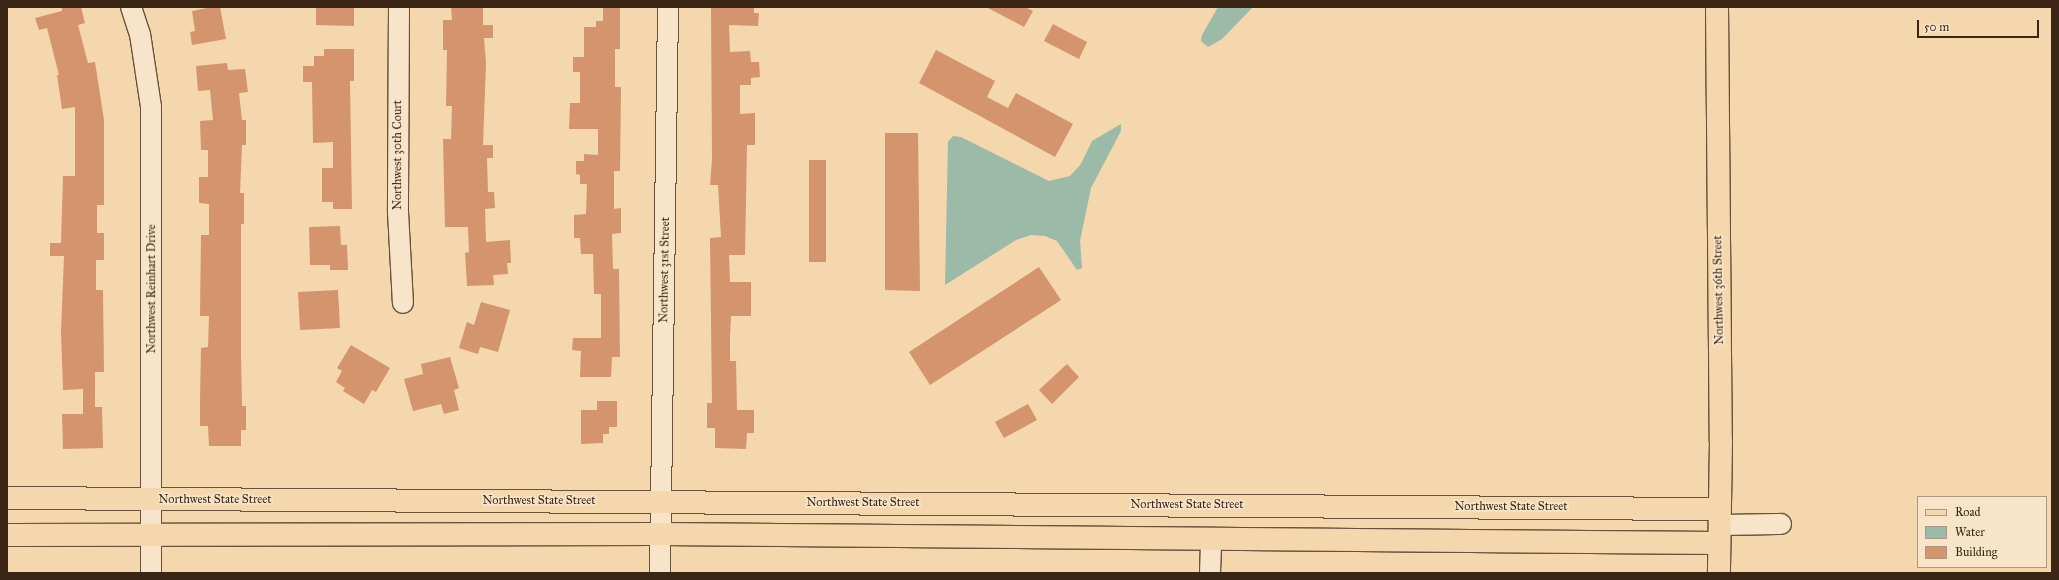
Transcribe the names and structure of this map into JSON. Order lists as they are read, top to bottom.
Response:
{
  "streets": {
    "main road": ["Northwest 36th Street", "Northwest State Street"],
    "street": ["Northwest 30th Court", "Northwest 31st Street", "Northwest Reinhart Drive"]
  },
  "crossings": [
    ["Northwest 31st Street", "Northwest State Street"],
    ["Northwest Reinhart Drive", "Northwest State Street"],
    ["Northwest 36th Street", "Northwest State Street"]
  ],
  "legend": ["Road", "Water", "Building"],
  "scale_bar": "50 m"
}
